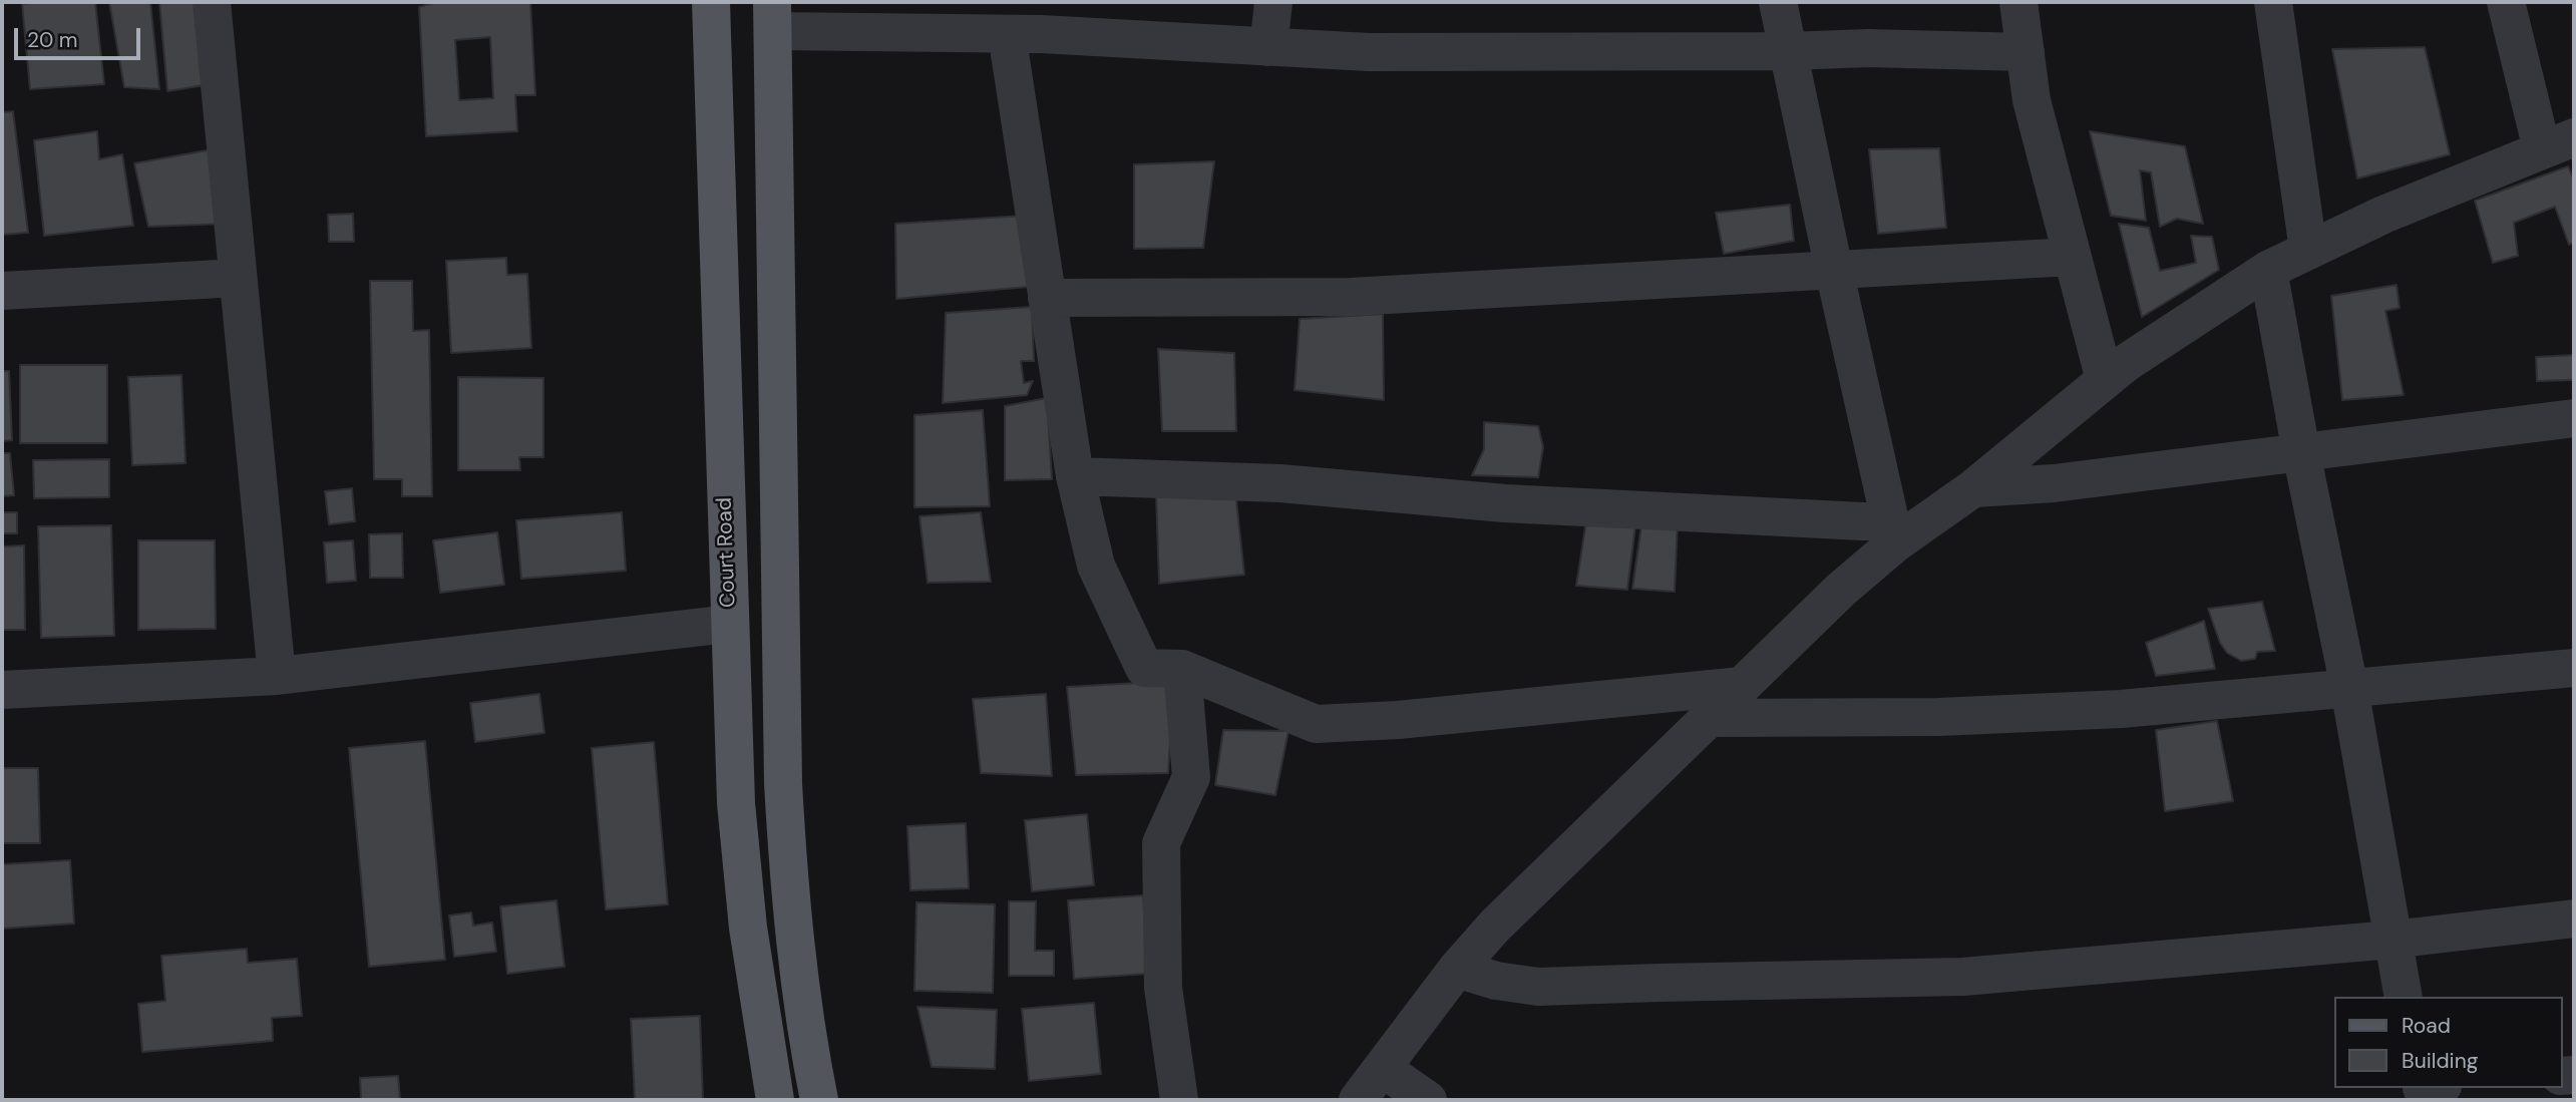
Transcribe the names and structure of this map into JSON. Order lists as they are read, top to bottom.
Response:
{
  "streets": {
    "main road": ["Court Road"]
  },
  "legend": ["Road", "Building"],
  "scale_bar": "20 m"
}
